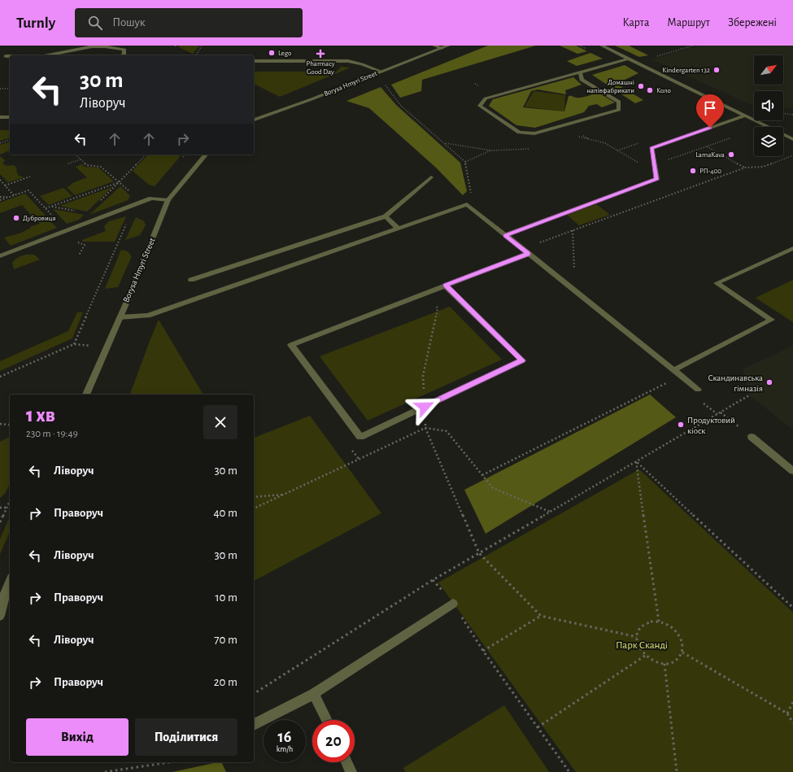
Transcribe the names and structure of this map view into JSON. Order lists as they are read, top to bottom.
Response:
{
  "streets": {
    "street": ["Borysa Hmyri Street"]
  },
  "parks": ["Парк Сканді"],
  "places": {
    "other": [
      "Lego",
      "Kindergarten 132",
      "Домашні напівфабрикати",
      "Коло",
      "LamaKava",
      "РП-400",
      "Дубровиця",
      "Скандинавська гімназія",
      "Продуктовий кіоск"
    ],
    "health": ["Pharmacy Good Day"]
  },
  "north": "top right",
  "page": {
    "header": "Turnly",
    "search": "Пошук",
    "nav": ["Карта", "Маршрут", "Збережені"],
    "turn": ["30 m", "Ліворуч"],
    "heading": ["1 хв", "230 m · 19:49"],
    "list": [
      {
        "name": "Ліворуч",
        "value": "30 m"
      },
      {
        "name": "Праворуч",
        "value": "40 m"
      },
      {
        "name": "Ліворуч",
        "value": "30 m"
      },
      {
        "name": "Праворуч",
        "value": "10 m"
      },
      {
        "name": "Ліворуч",
        "value": "70 m"
      },
      {
        "name": "Праворуч",
        "value": "20 m"
      }
    ],
    "buttons": ["Вихід", "Поділитися"],
    "speed": "16 km/h",
    "limit": "20"
  }
}
